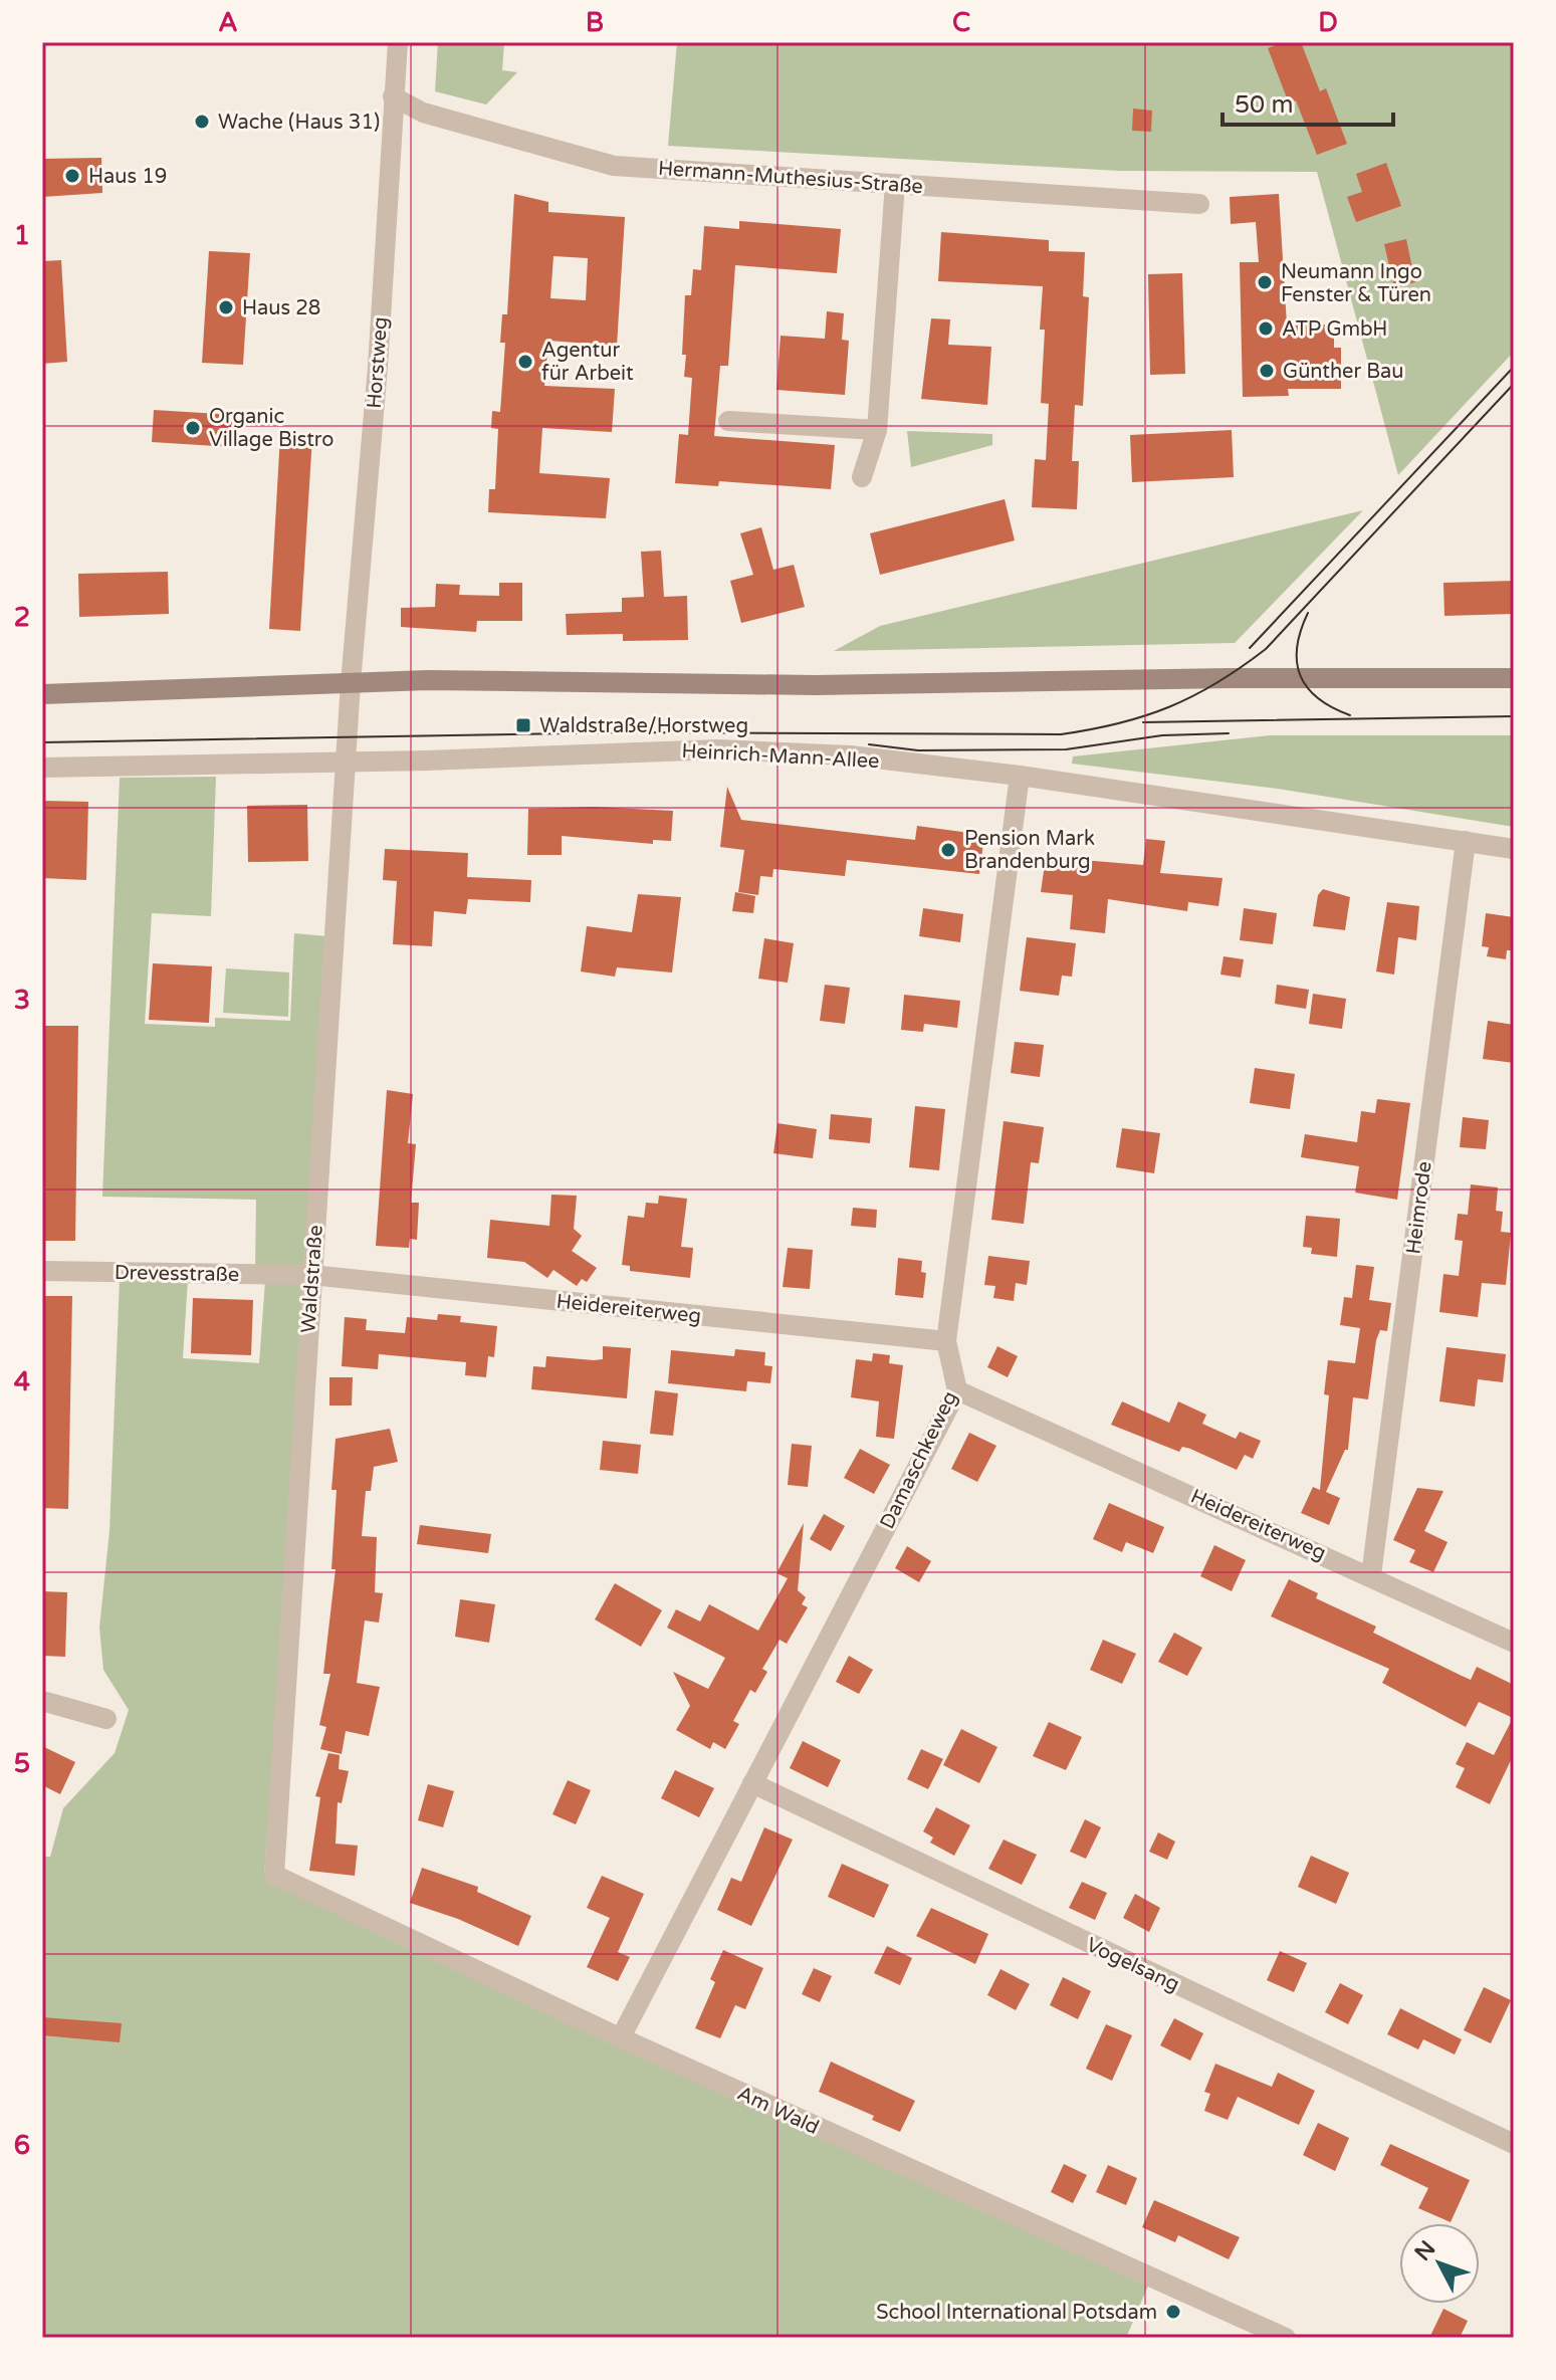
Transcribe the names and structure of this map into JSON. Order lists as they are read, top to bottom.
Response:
{
  "streets": {
    "street": [
      "Hermann-Muthesius-Straße",
      "Horstweg",
      "Heinrich-Mann-Allee",
      "Heimrode",
      "Drevesstraße",
      "Waldstraße",
      "Heidereiterweg",
      "Damaschkeweg",
      "Vogelsang",
      "Am Wald"
    ]
  },
  "crossings": [
    ["Hermann-Muthesius-Straße", "Horstweg"],
    ["Horstweg", "Waldstraße"],
    ["Heinrich-Mann-Allee", "Heimrode"],
    ["Heinrich-Mann-Allee", "Waldstraße"],
    ["Heinrich-Mann-Allee", "Damaschkeweg"],
    ["Heimrode", "Heidereiterweg"],
    ["Drevesstraße", "Waldstraße"],
    ["Drevesstraße", "Heidereiterweg"],
    ["Waldstraße", "Heidereiterweg"],
    ["Waldstraße", "Am Wald"],
    ["Heidereiterweg", "Damaschkeweg"],
    ["Damaschkeweg", "Vogelsang"],
    ["Damaschkeweg", "Am Wald"]
  ],
  "places": {
    "other": [
      "Wache (Haus 31)",
      "Haus 19",
      "Neumann Ingo Fenster & Türen",
      "Haus 28",
      "ATP GmbH",
      "Agentur für Arbeit",
      "Günther Bau",
      "Organic Village Bistro",
      "Pension Mark Brandenburg",
      "School International Potsdam"
    ],
    "transit": ["Waldstraße/Horstweg"]
  },
  "scale_bar": "50 m",
  "north": "top left",
  "grid": {
    "columns": [
      "A",
      "B",
      "C",
      "D"
    ],
    "rows": [
      "1",
      "2",
      "3",
      "4",
      "5",
      "6"
    ]
  }
}
